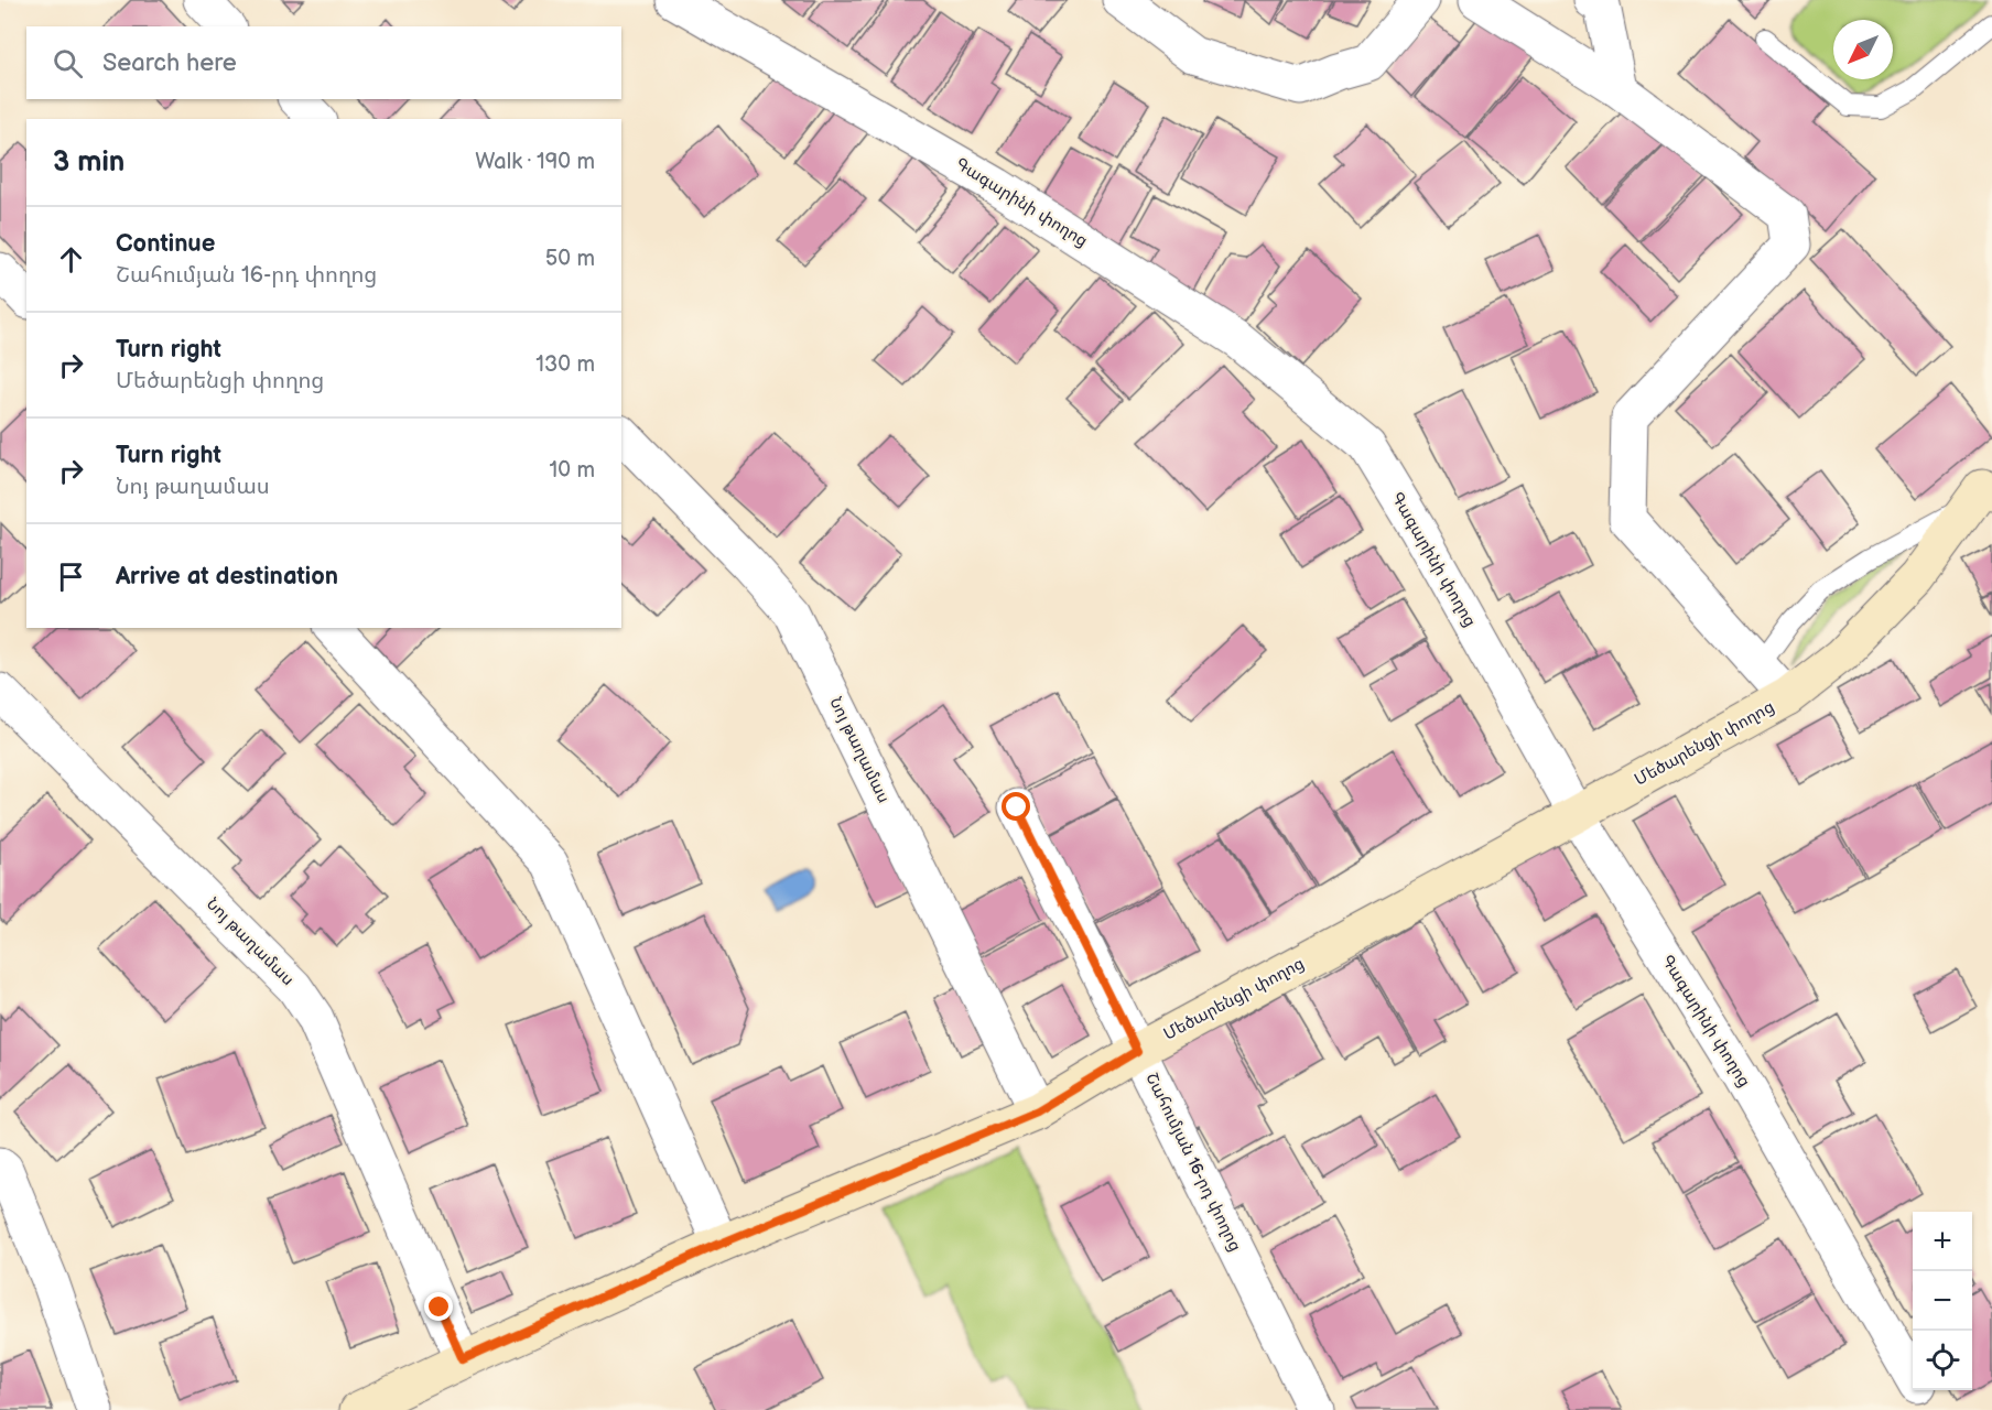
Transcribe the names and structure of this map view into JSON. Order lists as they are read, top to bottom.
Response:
{
  "streets": {
    "street": [
      "Գագարինի փողոց",
      "Մեծարենցի փողոց",
      "Նոյ թաղամաս",
      "Շահումյան 16-րդ փողոց"
    ]
  },
  "crossings": [
    ["Գագարինի փողոց", "Մեծարենցի փողոց"],
    ["Մեծարենցի փողոց", "Նոյ թաղամաս"],
    ["Մեծարենցի փողոց", "Շահումյան 16-րդ փողոց"]
  ],
  "north": "bottom left",
  "page": {
    "search": "Search here",
    "heading": ["3 min", "Walk · 190 m"],
    "list": [
      ["Continue", "Շահումյան 16-րդ փողոց", "50 m"],
      ["Turn right", "Մեծարենցի փողոց", "130 m"],
      ["Turn right", "Նոյ թաղամաս", "10 m"],
      "Arrive at destination"
    ],
    "map_buttons": ["+", "−"]
  }
}
